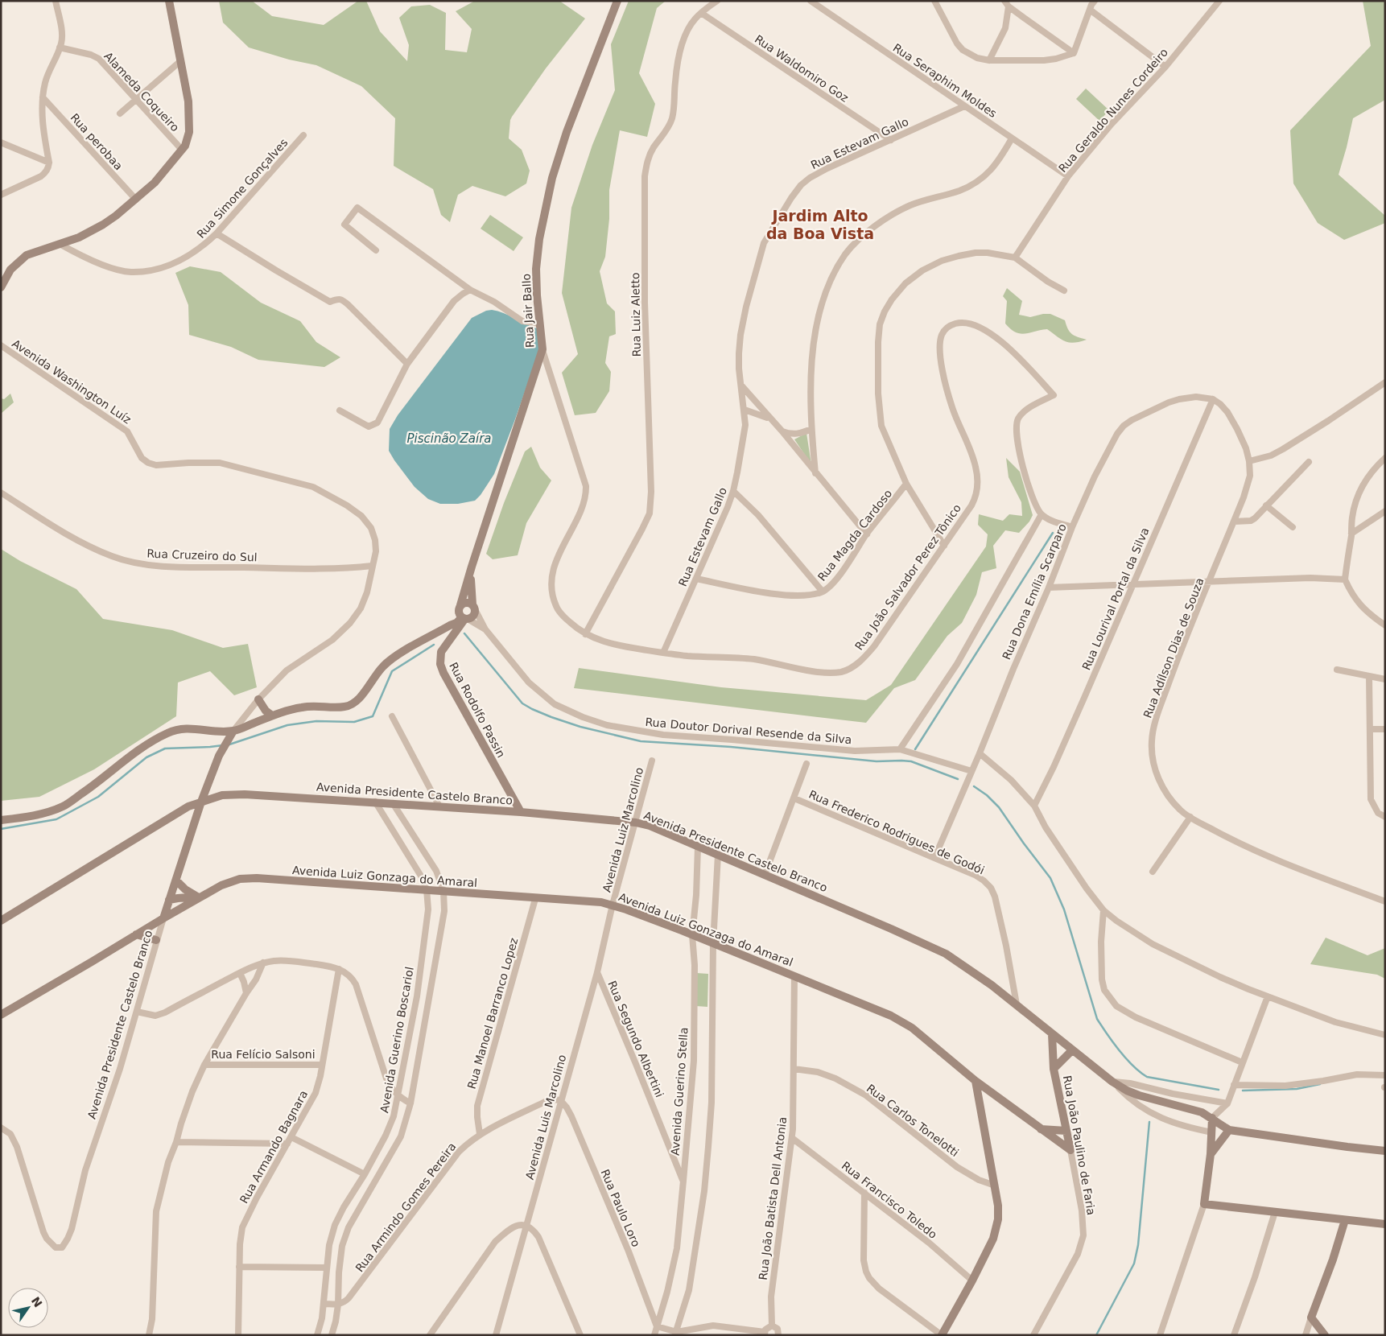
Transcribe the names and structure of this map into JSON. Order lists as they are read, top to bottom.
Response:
{
  "streets": {
    "street": [
      "Rua Waldomiro Goz",
      "Rua Seraphim Moldes",
      "Alameda Coqueiro",
      "Rua Geraldo Nunes Cordeiro",
      "Rua perobaa",
      "Rua Estevam Gallo",
      "Rua Simone Gonçalves",
      "Rua Jair Ballo",
      "Rua Luiz Aletto",
      "Avenida Washington Luíz",
      "Rua Magda Cardoso",
      "Rua Cruzeiro do Sul",
      "Rua João Salvador Perez Tônico",
      "Rua Dona Emília Scarparo",
      "Rua Lourival Portal da Silva",
      "Rua Adílson Dias de Souza",
      "Rua Rodolfo Passin",
      "Rua Doutor Dorival Resende da Silva",
      "Avenida Presidente Castelo Branco",
      "Avenida Luiz Marcolino",
      "Rua Frederico Rodrigues de Godói",
      "Avenida Luiz Gonzaga do Amaral",
      "Rua Manoel Barranco Lopez",
      "Rua Segundo Albertini",
      "Avenida Guerino Boscariol",
      "Rua Felício Salsoni",
      "Avenida Guerino Stella",
      "Avenida Luis Marcolino",
      "Rua Carlos Tonelotti",
      "Rua João Paulino de Faria",
      "Rua Armando Bagnara",
      "Rua João Batista Dell Antonia",
      "Rua Francisco Toledo",
      "Rua Armindo Gomes Pereira",
      "Rua Paulo Loro"
    ]
  },
  "crossings": [
    ["Rua Waldomiro Goz", "Rua Estevam Gallo"],
    ["Rua Waldomiro Goz", "Rua Luiz Aletto"],
    ["Rua Seraphim Moldes", "Rua Geraldo Nunes Cordeiro"],
    ["Rua Seraphim Moldes", "Rua Estevam Gallo"],
    ["Rua Estevam Gallo", "Rua Magda Cardoso"],
    ["Rua Estevam Gallo", "Rua João Salvador Perez Tônico"],
    ["Rua Jair Ballo", "Rua João Salvador Perez Tônico"],
    ["Rua Jair Ballo", "Rua Rodolfo Passin"],
    ["Rua Jair Ballo", "Rua Doutor Dorival Resende da Silva"],
    ["Rua Luiz Aletto", "Rua João Salvador Perez Tônico"],
    ["Avenida Washington Luíz", "Rua Cruzeiro do Sul"],
    ["Rua Dona Emília Scarparo", "Rua Lourival Portal da Silva"],
    ["Rua Dona Emília Scarparo", "Rua Adílson Dias de Souza"],
    ["Rua Dona Emília Scarparo", "Rua Doutor Dorival Resende da Silva"],
    ["Rua Dona Emília Scarparo", "Rua Frederico Rodrigues de Godói"],
    ["Rua Lourival Portal da Silva", "Rua Adílson Dias de Souza"],
    ["Rua Rodolfo Passin", "Rua Doutor Dorival Resende da Silva"],
    ["Rua Rodolfo Passin", "Avenida Presidente Castelo Branco"],
    ["Avenida Presidente Castelo Branco", "Avenida Luiz Marcolino"],
    ["Avenida Presidente Castelo Branco", "Rua Frederico Rodrigues de Godói"],
    ["Avenida Presidente Castelo Branco", "Avenida Luiz Gonzaga do Amaral"],
    ["Avenida Presidente Castelo Branco", "Avenida Guerino Boscariol"],
    ["Avenida Presidente Castelo Branco", "Avenida Guerino Stella"],
    ["Avenida Presidente Castelo Branco", "Rua João Paulino de Faria"],
    ["Avenida Luiz Marcolino", "Avenida Luiz Gonzaga do Amaral"],
    ["Avenida Luiz Marcolino", "Avenida Luis Marcolino"],
    ["Avenida Luiz Gonzaga do Amaral", "Rua Manoel Barranco Lopez"],
    ["Avenida Luiz Gonzaga do Amaral", "Avenida Guerino Boscariol"],
    ["Avenida Luiz Gonzaga do Amaral", "Avenida Guerino Stella"],
    ["Avenida Luiz Gonzaga do Amaral", "Avenida Luis Marcolino"],
    ["Avenida Luiz Gonzaga do Amaral", "Rua João Paulino de Faria"],
    ["Avenida Luiz Gonzaga do Amaral", "Rua João Batista Dell Antonia"],
    ["Rua Manoel Barranco Lopez", "Rua Armindo Gomes Pereira"],
    ["Rua Segundo Albertini", "Avenida Guerino Stella"],
    ["Rua Segundo Albertini", "Avenida Luis Marcolino"],
    ["Avenida Guerino Boscariol", "Rua Armindo Gomes Pereira"],
    ["Rua Felício Salsoni", "Rua Armando Bagnara"],
    ["Avenida Guerino Stella", "Rua Paulo Loro"],
    ["Avenida Luis Marcolino", "Rua Armindo Gomes Pereira"],
    ["Avenida Luis Marcolino", "Rua Paulo Loro"],
    ["Rua Carlos Tonelotti", "Rua João Batista Dell Antonia"],
    ["Rua João Batista Dell Antonia", "Rua Francisco Toledo"],
    ["Rua Armindo Gomes Pereira", "Rua Paulo Loro"]
  ],
  "districts": ["Jardim Alto da Boa Vista"],
  "water": ["Piscinão Zaíra"],
  "north": "top right"
}
